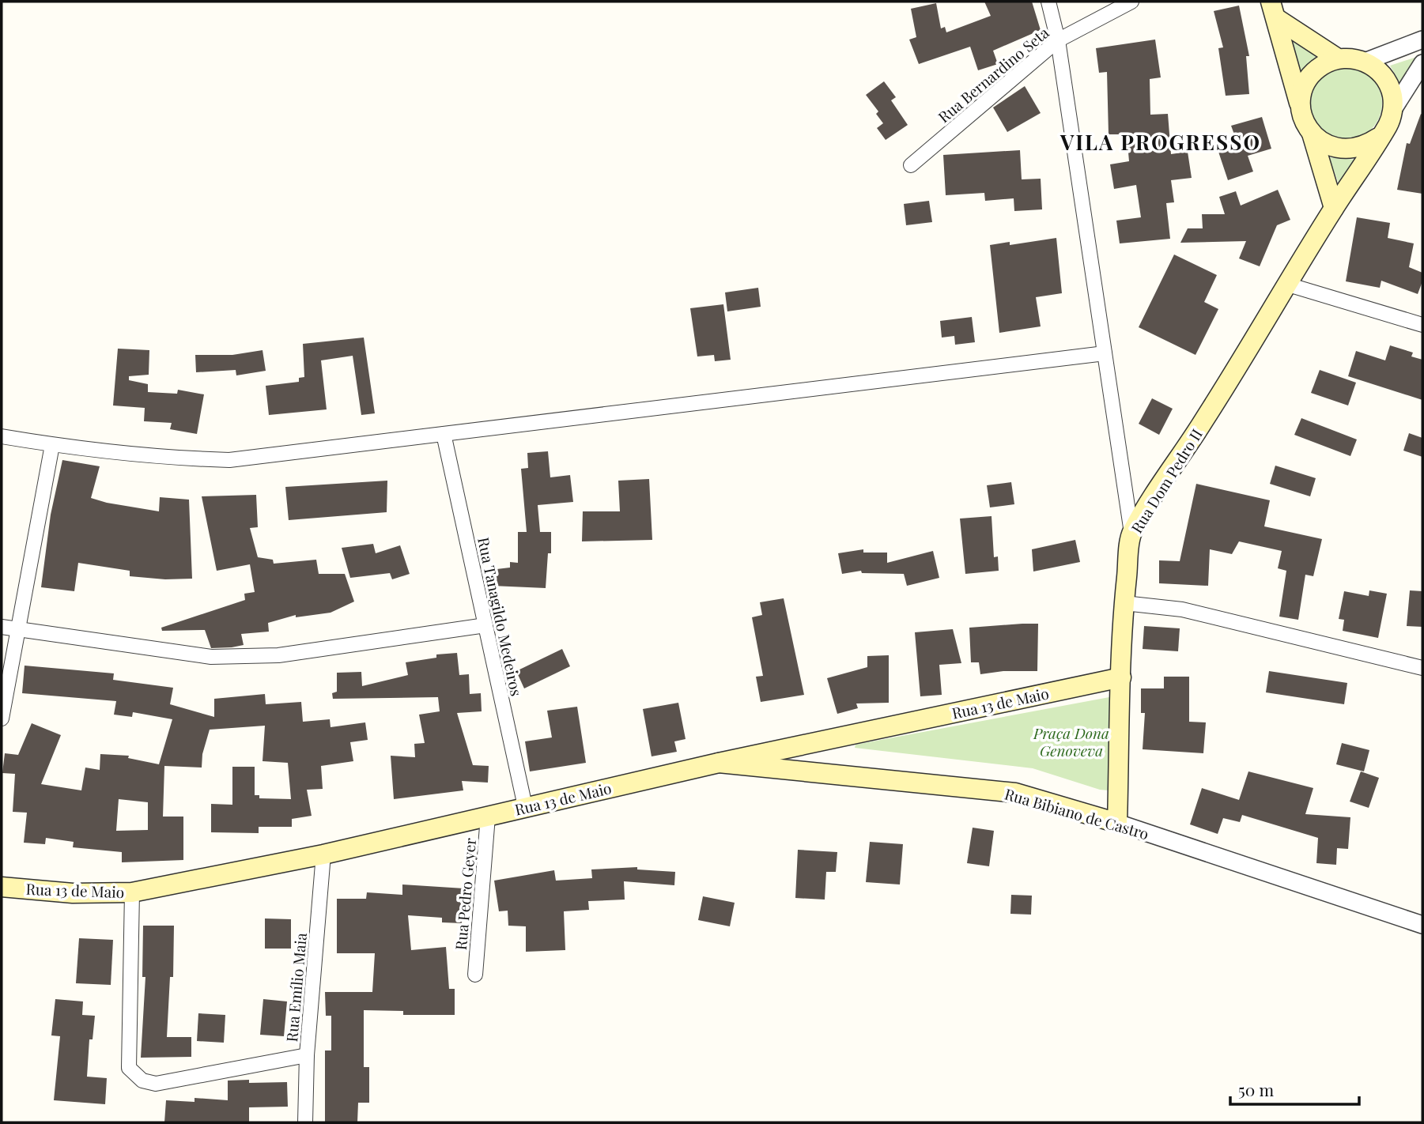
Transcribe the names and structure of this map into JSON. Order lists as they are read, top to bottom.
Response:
{
  "streets": {
    "main road": ["Rua Dom Pedro II", "Rua 13 de Maio", "Rua Bibiano de Castro"],
    "street": [
      "Rua Bernardino Seta",
      "Rua Tanagildo Medeiros",
      "Rua Pedro Geyer",
      "Rua Emílio Maia"
    ]
  },
  "crossings": [
    ["Rua Dom Pedro II", "Rua 13 de Maio"],
    ["Rua Dom Pedro II", "Rua Bibiano de Castro"],
    ["Rua Tanagildo Medeiros", "Rua 13 de Maio"],
    ["Rua 13 de Maio", "Rua Bibiano de Castro"],
    ["Rua 13 de Maio", "Rua Pedro Geyer"],
    ["Rua 13 de Maio", "Rua Emílio Maia"]
  ],
  "districts": ["VILA PROGRESSO"],
  "parks": ["Praça Dona Genoveva"],
  "scale_bar": "50 m"
}
